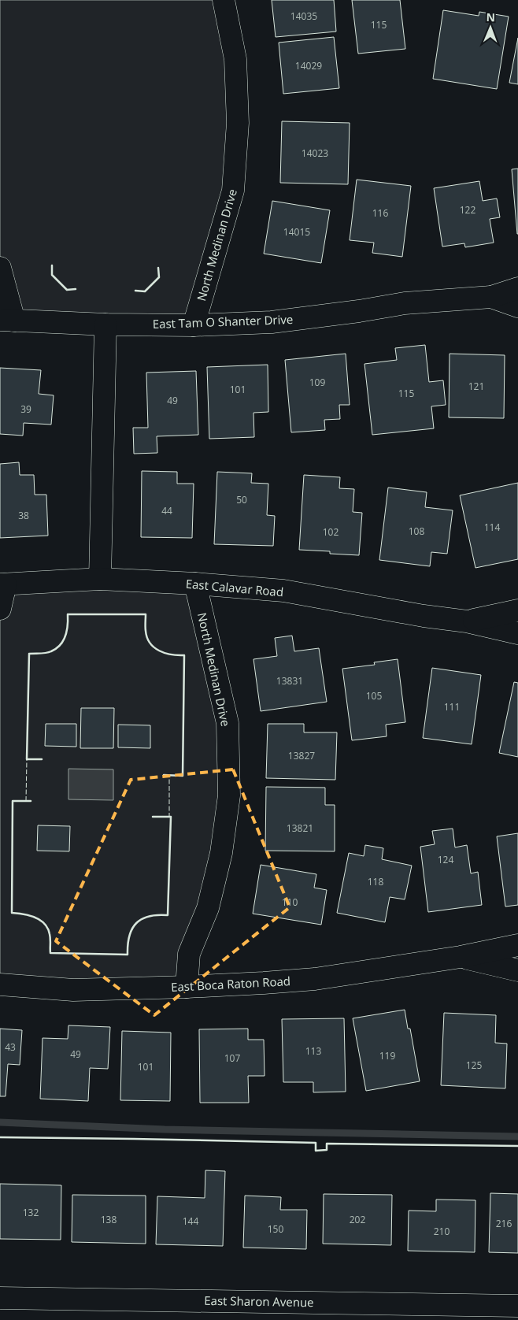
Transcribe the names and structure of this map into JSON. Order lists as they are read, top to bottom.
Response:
{
  "streets": {
    "street": [
      "North Medinan Drive",
      "East Tam O Shanter Drive",
      "East Calavar Road",
      "East Boca Raton Road",
      "East Sharon Avenue"
    ]
  },
  "crossings": [
    ["North Medinan Drive", "East Tam O Shanter Drive"],
    ["North Medinan Drive", "East Calavar Road"],
    ["North Medinan Drive", "East Boca Raton Road"]
  ],
  "house_numbers": [
    "14035",
    "115",
    "14029",
    "14023",
    "122",
    "116",
    "14015",
    "109",
    "121",
    "101",
    "115",
    "49",
    "39",
    "50",
    "44",
    "38",
    "114",
    "108",
    "102",
    "13831",
    "105",
    "111",
    "13827",
    "13821",
    "124",
    "118",
    "110",
    "43",
    "113",
    "49",
    "119",
    "107",
    "125",
    "101",
    "132",
    "138",
    "202",
    "144",
    "216",
    "150",
    "210"
  ],
  "north": "top"
}
